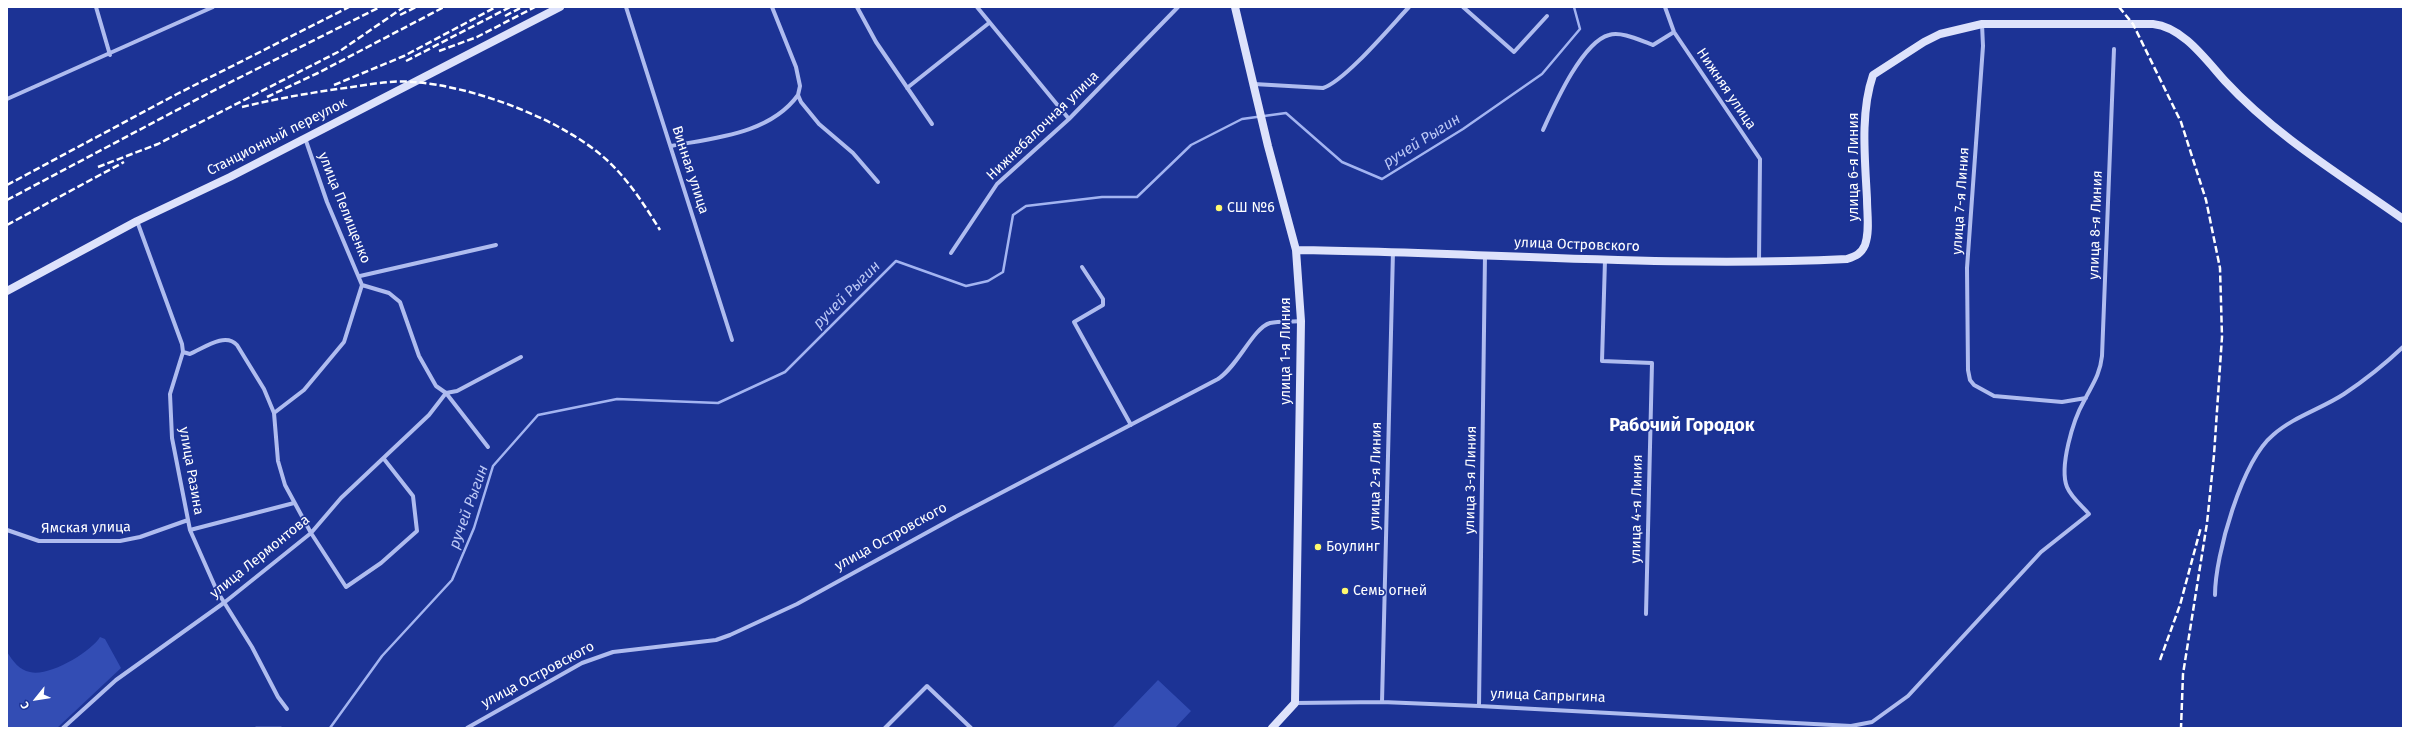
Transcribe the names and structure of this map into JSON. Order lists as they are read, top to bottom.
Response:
{
  "streets": {
    "street": [
      "Нижняя улица",
      "Нижнебалочная улица",
      "Станционный переулок",
      "улица 6-я Линия",
      "Винная улица",
      "улица 7-я Линия",
      "улица Пелищенко",
      "улица 8-я Линия",
      "улица Островского",
      "улица 1-я Линия",
      "улица Разина",
      "улица 2-я Линия",
      "улица 3-я Линия",
      "улица 4-я Линия",
      "Ямская улица",
      "улица Лермонтова",
      "улица Сапрыгина"
    ]
  },
  "crossings": [
    ["Нижняя улица", "улица Островского"],
    ["Станционный переулок", "улица Пелищенко"],
    ["улица 6-я Линия", "улица 7-я Линия"],
    ["улица 6-я Линия", "улица Островского"],
    ["улица 7-я Линия", "улица 8-я Линия"],
    ["улица Пелищенко", "улица Лермонтова"],
    ["улица 8-я Линия", "улица Сапрыгина"],
    ["улица Островского", "улица 1-я Линия"],
    ["улица Островского", "улица 2-я Линия"],
    ["улица Островского", "улица 3-я Линия"],
    ["улица Островского", "улица 4-я Линия"],
    ["улица 1-я Линия", "улица Сапрыгина"],
    ["улица Разина", "Ямская улица"],
    ["улица Разина", "улица Лермонтова"],
    ["улица 2-я Линия", "улица Сапрыгина"],
    ["улица 3-я Линия", "улица Сапрыгина"]
  ],
  "districts": ["Рабочий Городок"],
  "water": ["ручей Рыгин"],
  "places": ["СШ №6", "Боулинг", "Семь огней"],
  "north": "bottom left"
}
